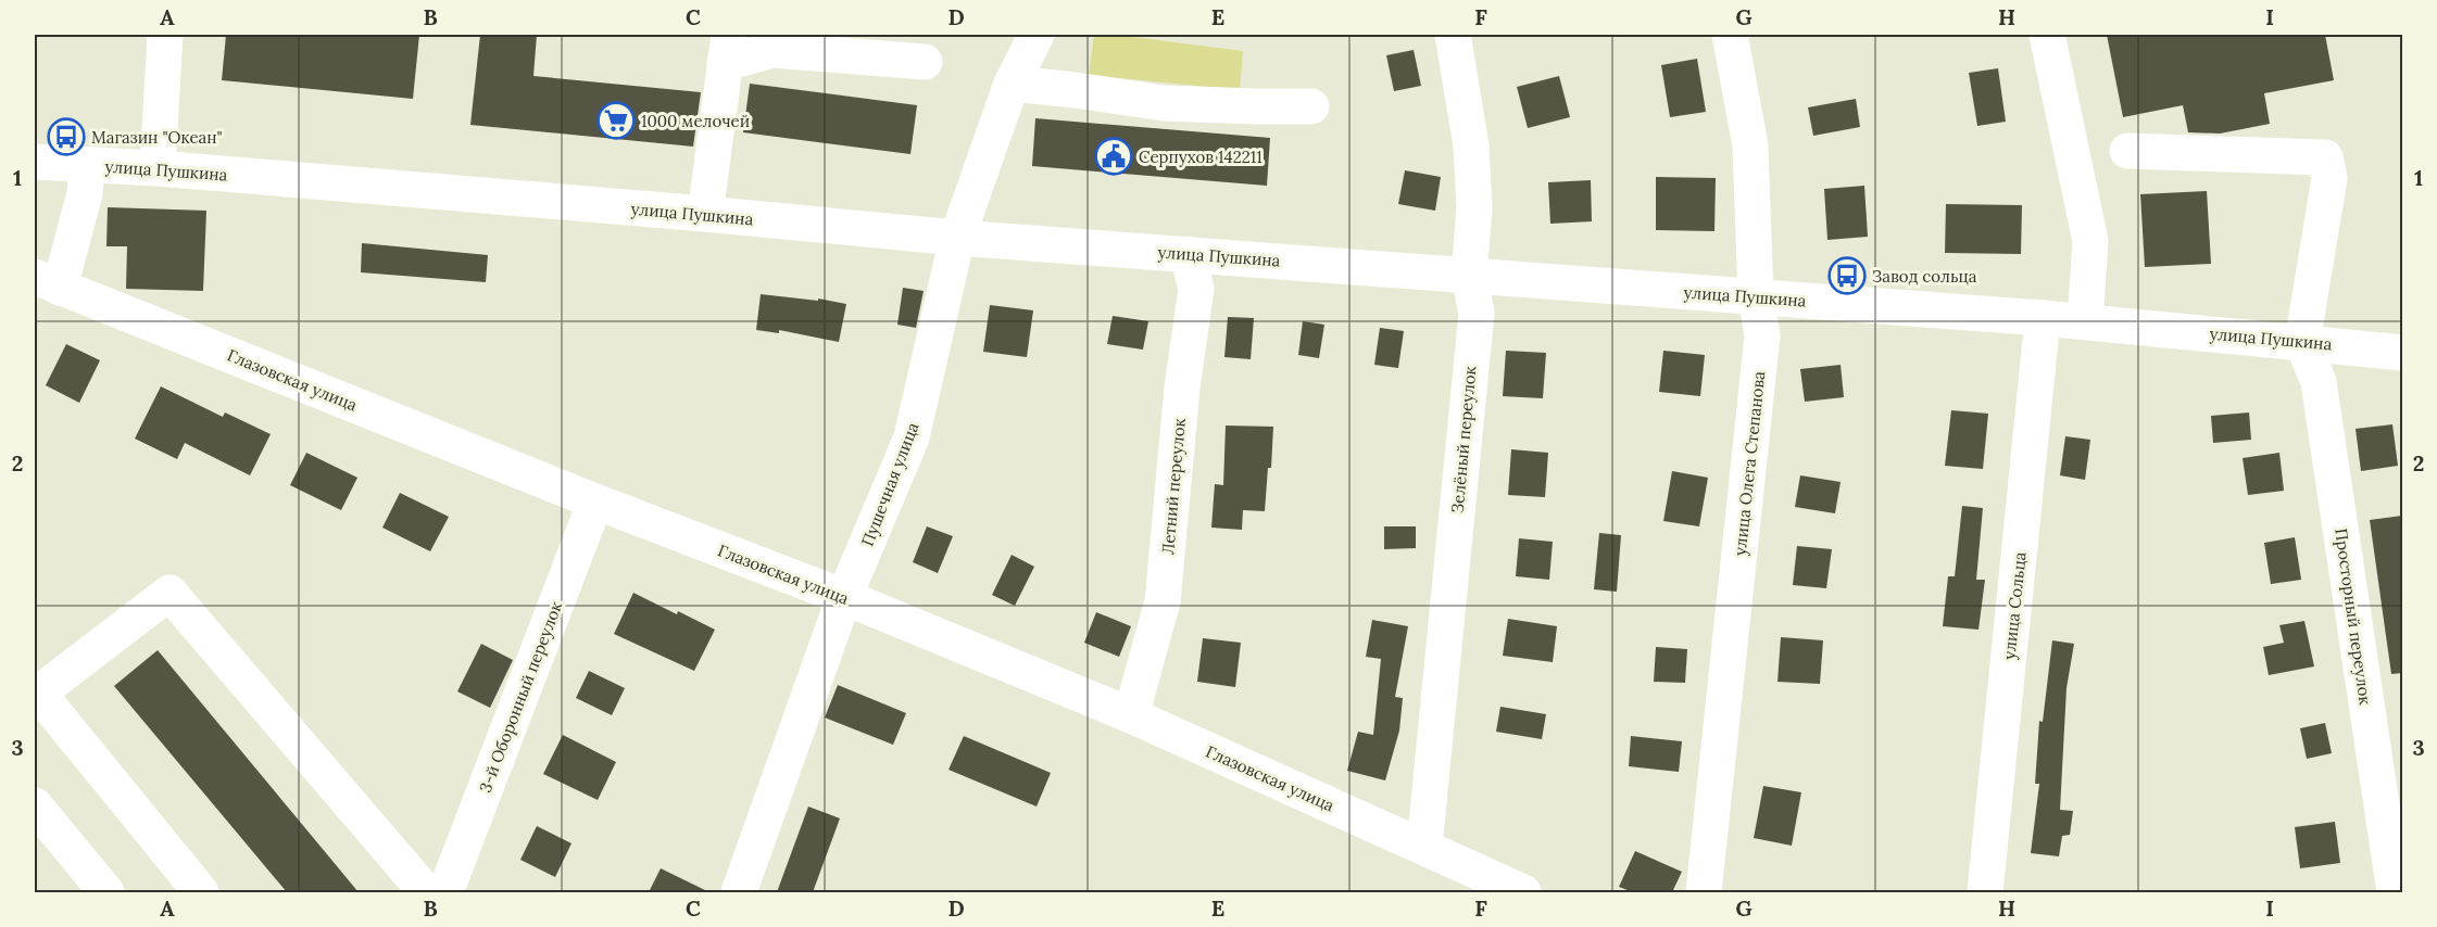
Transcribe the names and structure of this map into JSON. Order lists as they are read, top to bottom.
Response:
{
  "streets": {
    "street": [
      "улица Пушкина",
      "Глазовская улица",
      "Зелёный переулок",
      "улица Олега Степанова",
      "Пушечная улица",
      "Летний переулок",
      "улица Сольца",
      "Просторный переулок",
      "3-й Оборонный переулок"
    ]
  },
  "crossings": [
    ["улица Пушкина", "Зелёный переулок"],
    ["улица Пушкина", "улица Олега Степанова"],
    ["улица Пушкина", "Пушечная улица"],
    ["улица Пушкина", "Летний переулок"],
    ["улица Пушкина", "улица Сольца"],
    ["улица Пушкина", "Просторный переулок"],
    ["Глазовская улица", "Зелёный переулок"],
    ["Глазовская улица", "Пушечная улица"],
    ["Глазовская улица", "Летний переулок"],
    ["Глазовская улица", "3-й Оборонный переулок"]
  ],
  "places": {
    "supermarket": ["1000 мелочей"],
    "bus stop": ["Магазин \"Океан\"", "Завод сольца"],
    "public building": ["Серпухов 142211"]
  },
  "grid": {
    "columns": [
      "A",
      "B",
      "C",
      "D",
      "E",
      "F",
      "G",
      "H",
      "I"
    ],
    "rows": ["1", "2", "3"]
  }
}
